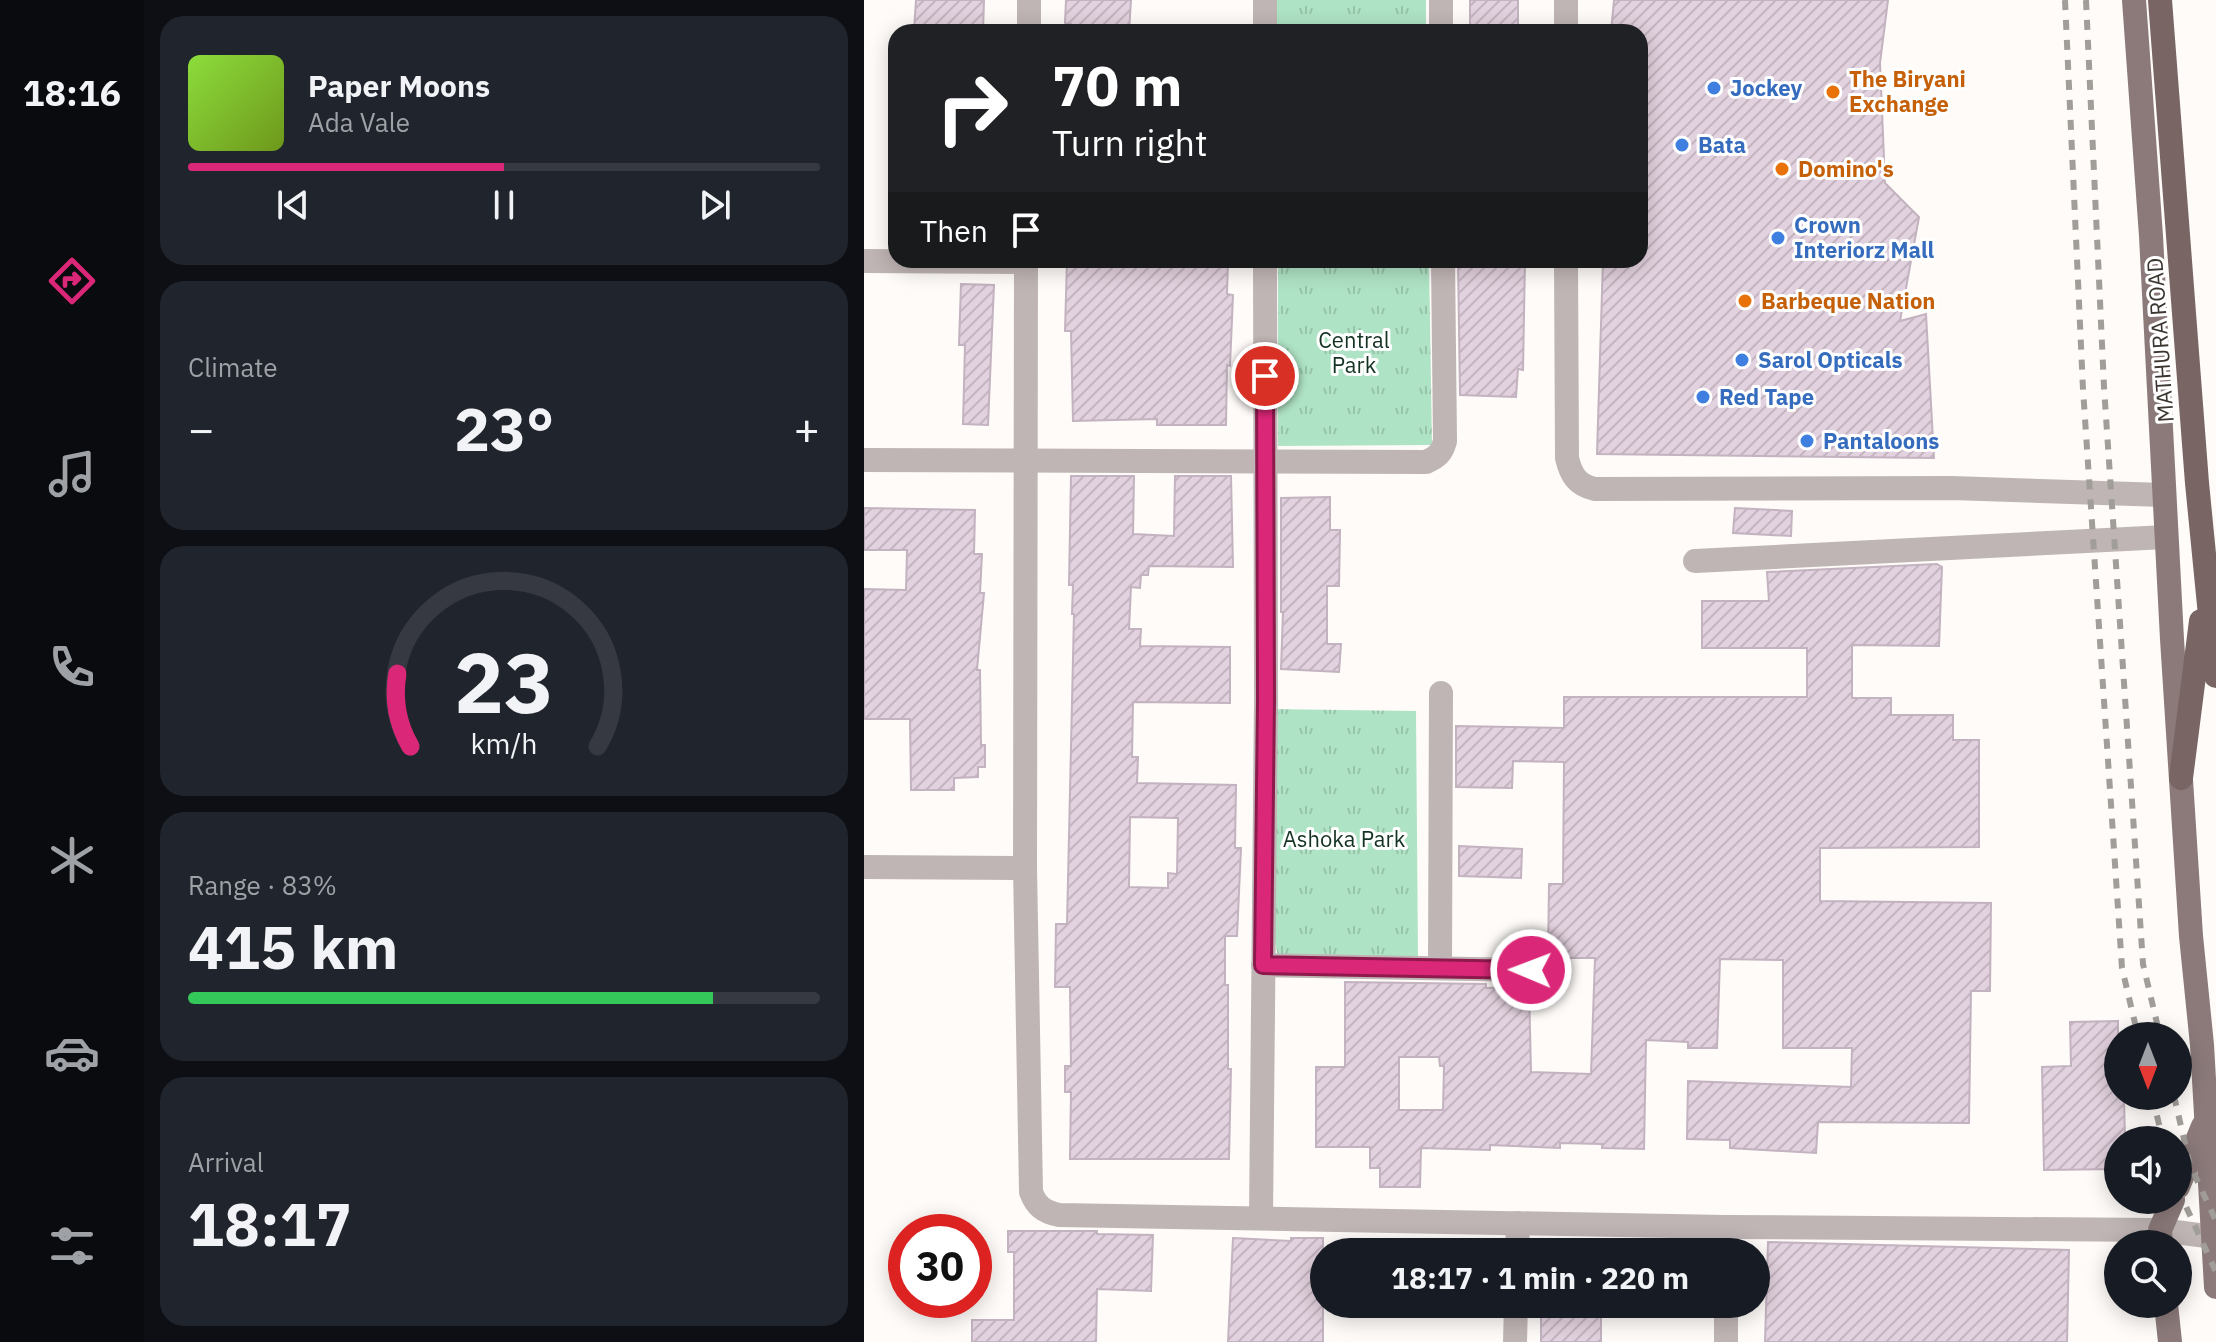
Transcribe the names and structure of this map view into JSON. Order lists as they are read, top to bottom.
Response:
{
  "streets": {
    "highway": ["MATHURA ROAD"]
  },
  "parks": ["Central Park", "Ashoka Park"],
  "places": [
    "Jockey",
    "The Biryani Exchange",
    "Bata",
    "Domino's",
    "Crown Interiorz Mall",
    "Barbeque Nation",
    "Sarol Opticals",
    "Red Tape",
    "Pantaloons"
  ],
  "north": "bottom",
  "page": {
    "tabs": "18:16",
    "turn": ["70 m", "Turn right"],
    "song": ["Paper Moons", "Ada Vale"],
    "then": "Then",
    "tile": [
      "Climate",
      ["Range · 83%", "415 km"],
      ["Arrival", "18:17"]
    ],
    "heat": ["−", "23°", "+"],
    "limit": "30",
    "trip": "18:17 · 1 min · 220 m",
    "gauge": ["23", "km/h"]
  }
}
